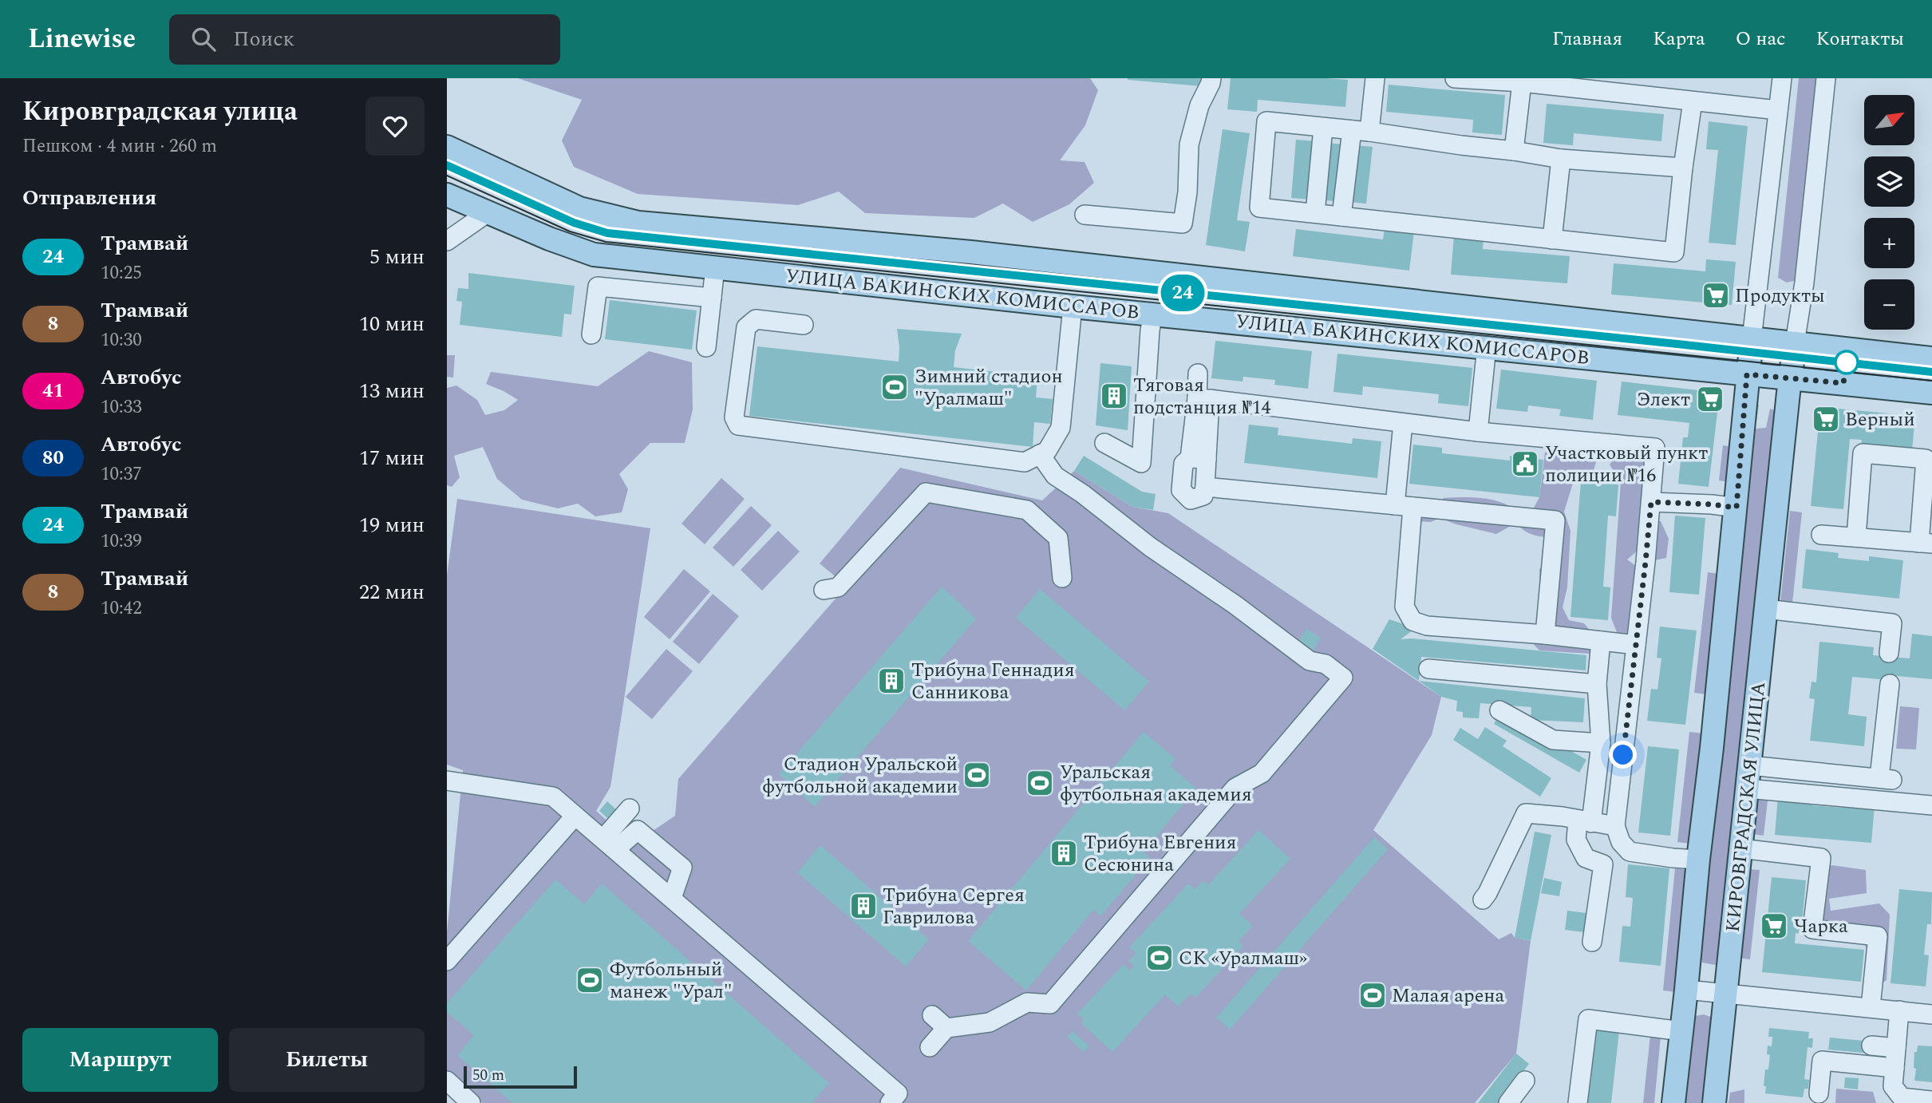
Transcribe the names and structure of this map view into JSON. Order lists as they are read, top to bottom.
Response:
{
  "streets": {
    "main road": ["УЛИЦА БАКИНСКИХ КОМИССАРОВ", "КИРОВГРАДСКАЯ УЛИЦА"]
  },
  "crossings": [
    ["УЛИЦА БАКИНСКИХ КОМИССАРОВ", "КИРОВГРАДСКАЯ УЛИЦА"]
  ],
  "places": {
    "supermarket": [
      "Продукты",
      "Элект",
      "Верный",
      "Чарка"
    ],
    "sports": [
      "Зимний стадион \"Уралмаш\"",
      "Стадион Уральской футбольной академии",
      "Уральская футбольная академия",
      "СК «Уралмаш»",
      "Футбольный манеж \"Урал\"",
      "Малая арена"
    ],
    "building": [
      "Тяговая подстанция №14",
      "Трибуна Геннадия Санникова",
      "Трибуна Евгения Сесюнина",
      "Трибуна Сергея Гаврилова"
    ],
    "public building": ["Участковый пункт полиции №16"]
  },
  "lines": ["tram line 24"],
  "scale_bar": "50 m",
  "north": "top right",
  "page": {
    "header": "Linewise",
    "search": "Поиск",
    "nav": [
      "Главная",
      "Карта",
      "О нас",
      "Контакты"
    ],
    "heading": [
      ["Кировградская улица", "Пешком · 4 мин · 260 m"],
      "Отправления"
    ],
    "on_map": "24",
    "map_buttons": ["+", "−"],
    "list": [
      {
        "mark": "24",
        "name": "Трамвай",
        "note": "10:25",
        "value": "5 мин"
      },
      {
        "mark": "8",
        "name": "Трамвай",
        "note": "10:30",
        "value": "10 мин"
      },
      {
        "mark": "41",
        "name": "Автобус",
        "note": "10:33",
        "value": "13 мин"
      },
      {
        "mark": "80",
        "name": "Автобус",
        "note": "10:37",
        "value": "17 мин"
      },
      {
        "mark": "24",
        "name": "Трамвай",
        "note": "10:39",
        "value": "19 мин"
      },
      {
        "mark": "8",
        "name": "Трамвай",
        "note": "10:42",
        "value": "22 мин"
      }
    ],
    "buttons": ["Маршрут", "Билеты"],
    "scale": "50 m"
  }
}
